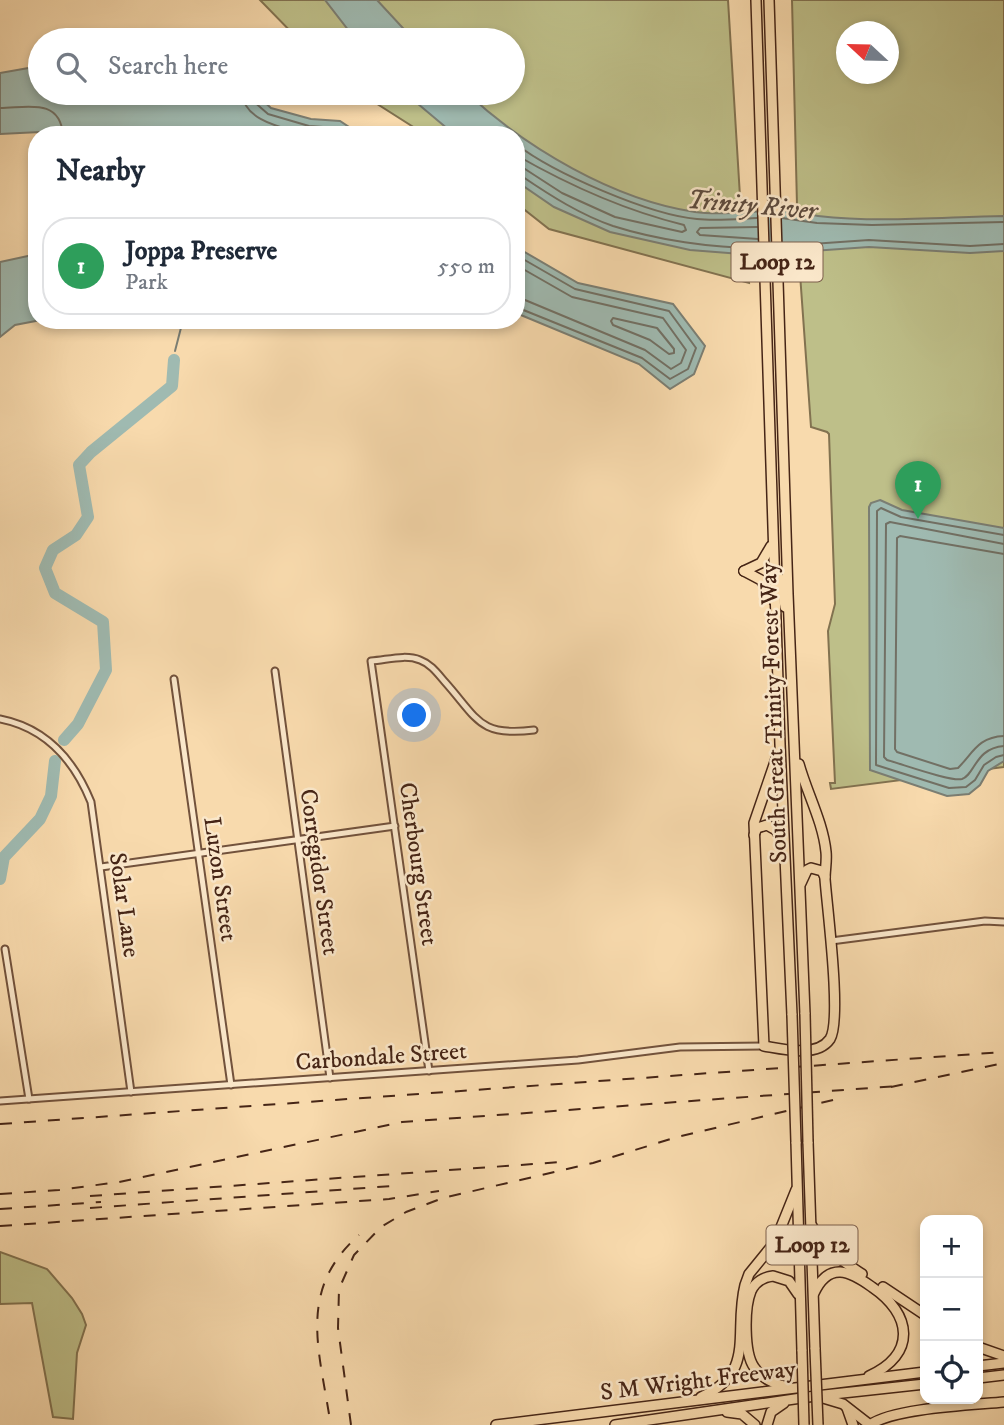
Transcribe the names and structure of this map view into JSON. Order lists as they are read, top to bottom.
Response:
{
  "streets": {
    "main road": ["Loop 12", "South Great Trinity Forest Way", "S M Wright Freeway"],
    "street": [
      "Cherbourg Street",
      "Corregidor Street",
      "Luzon Street",
      "Solar Lane",
      "Carbondale Street"
    ]
  },
  "crossings": [
    ["Cherbourg Street", "Carbondale Street"],
    ["Corregidor Street", "Carbondale Street"],
    ["Luzon Street", "Carbondale Street"],
    ["Solar Lane", "Carbondale Street"]
  ],
  "water": ["Trinity River"],
  "north": "left",
  "page": {
    "search": "Search here",
    "heading": "Nearby",
    "list": [
      {
        "mark": "1",
        "name": "Joppa Preserve",
        "note": "Park",
        "value": "550 m"
      }
    ],
    "pins": "1",
    "map_buttons": ["+", "−"]
  }
}
